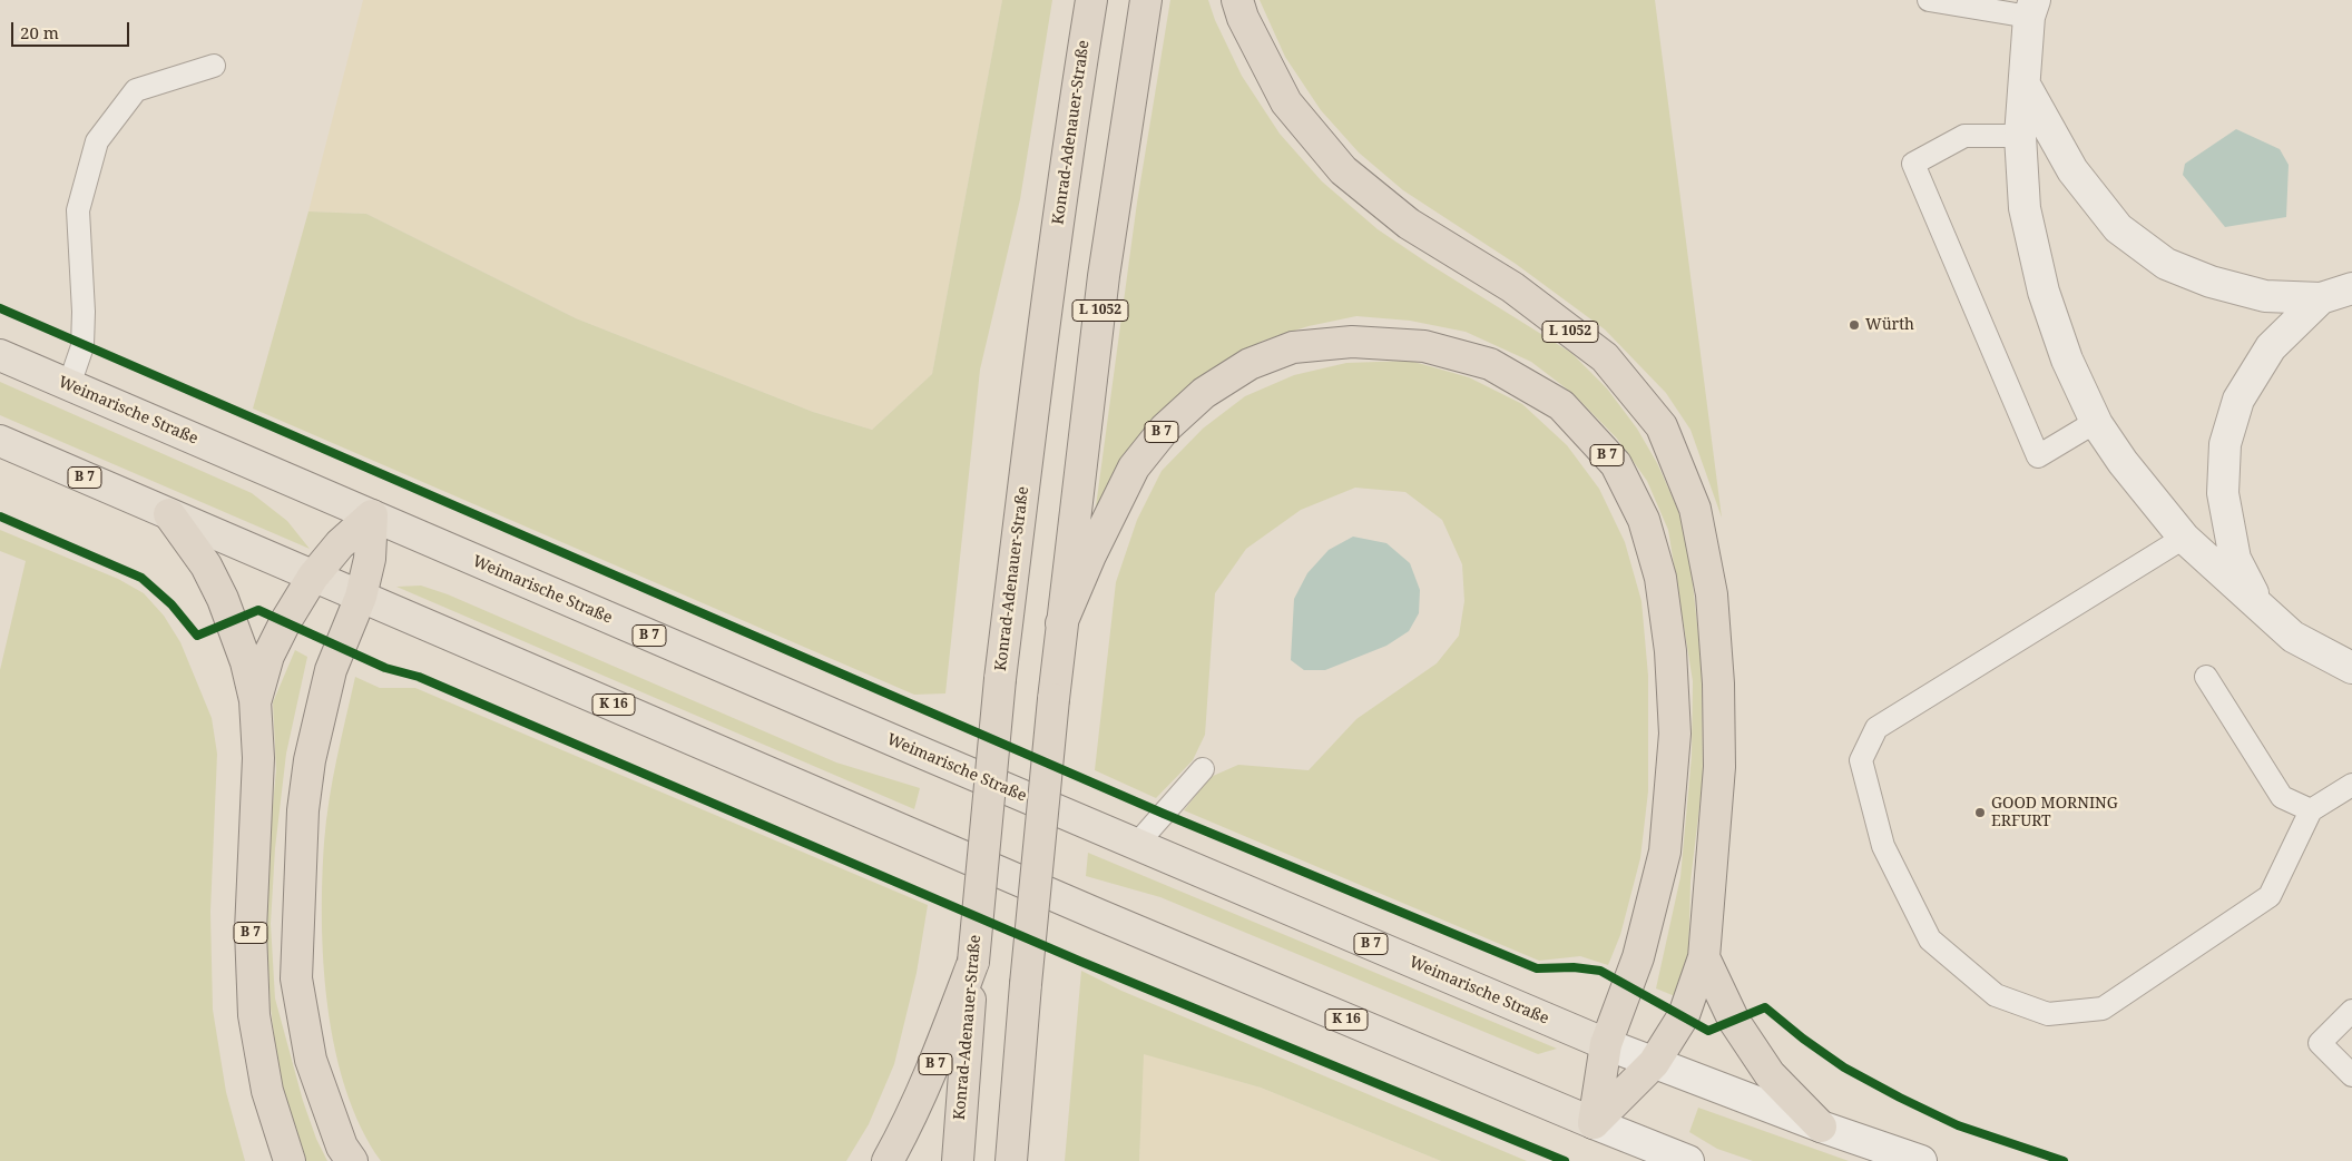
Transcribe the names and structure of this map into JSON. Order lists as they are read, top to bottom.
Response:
{
  "streets": {
    "highway": ["Konrad-Adenauer-Straße", "L 1052", "B 7"],
    "main road": ["Weimarische Straße", "K 16"]
  },
  "crossings": [
    ["Konrad-Adenauer-Straße", "B 7"],
    ["L 1052", "B 7"],
    ["Weimarische Straße", "B 7"],
    ["B 7", "K 16"]
  ],
  "places": ["Würth", "GOOD MORNING ERFURT"],
  "scale_bar": "20 m"
}
